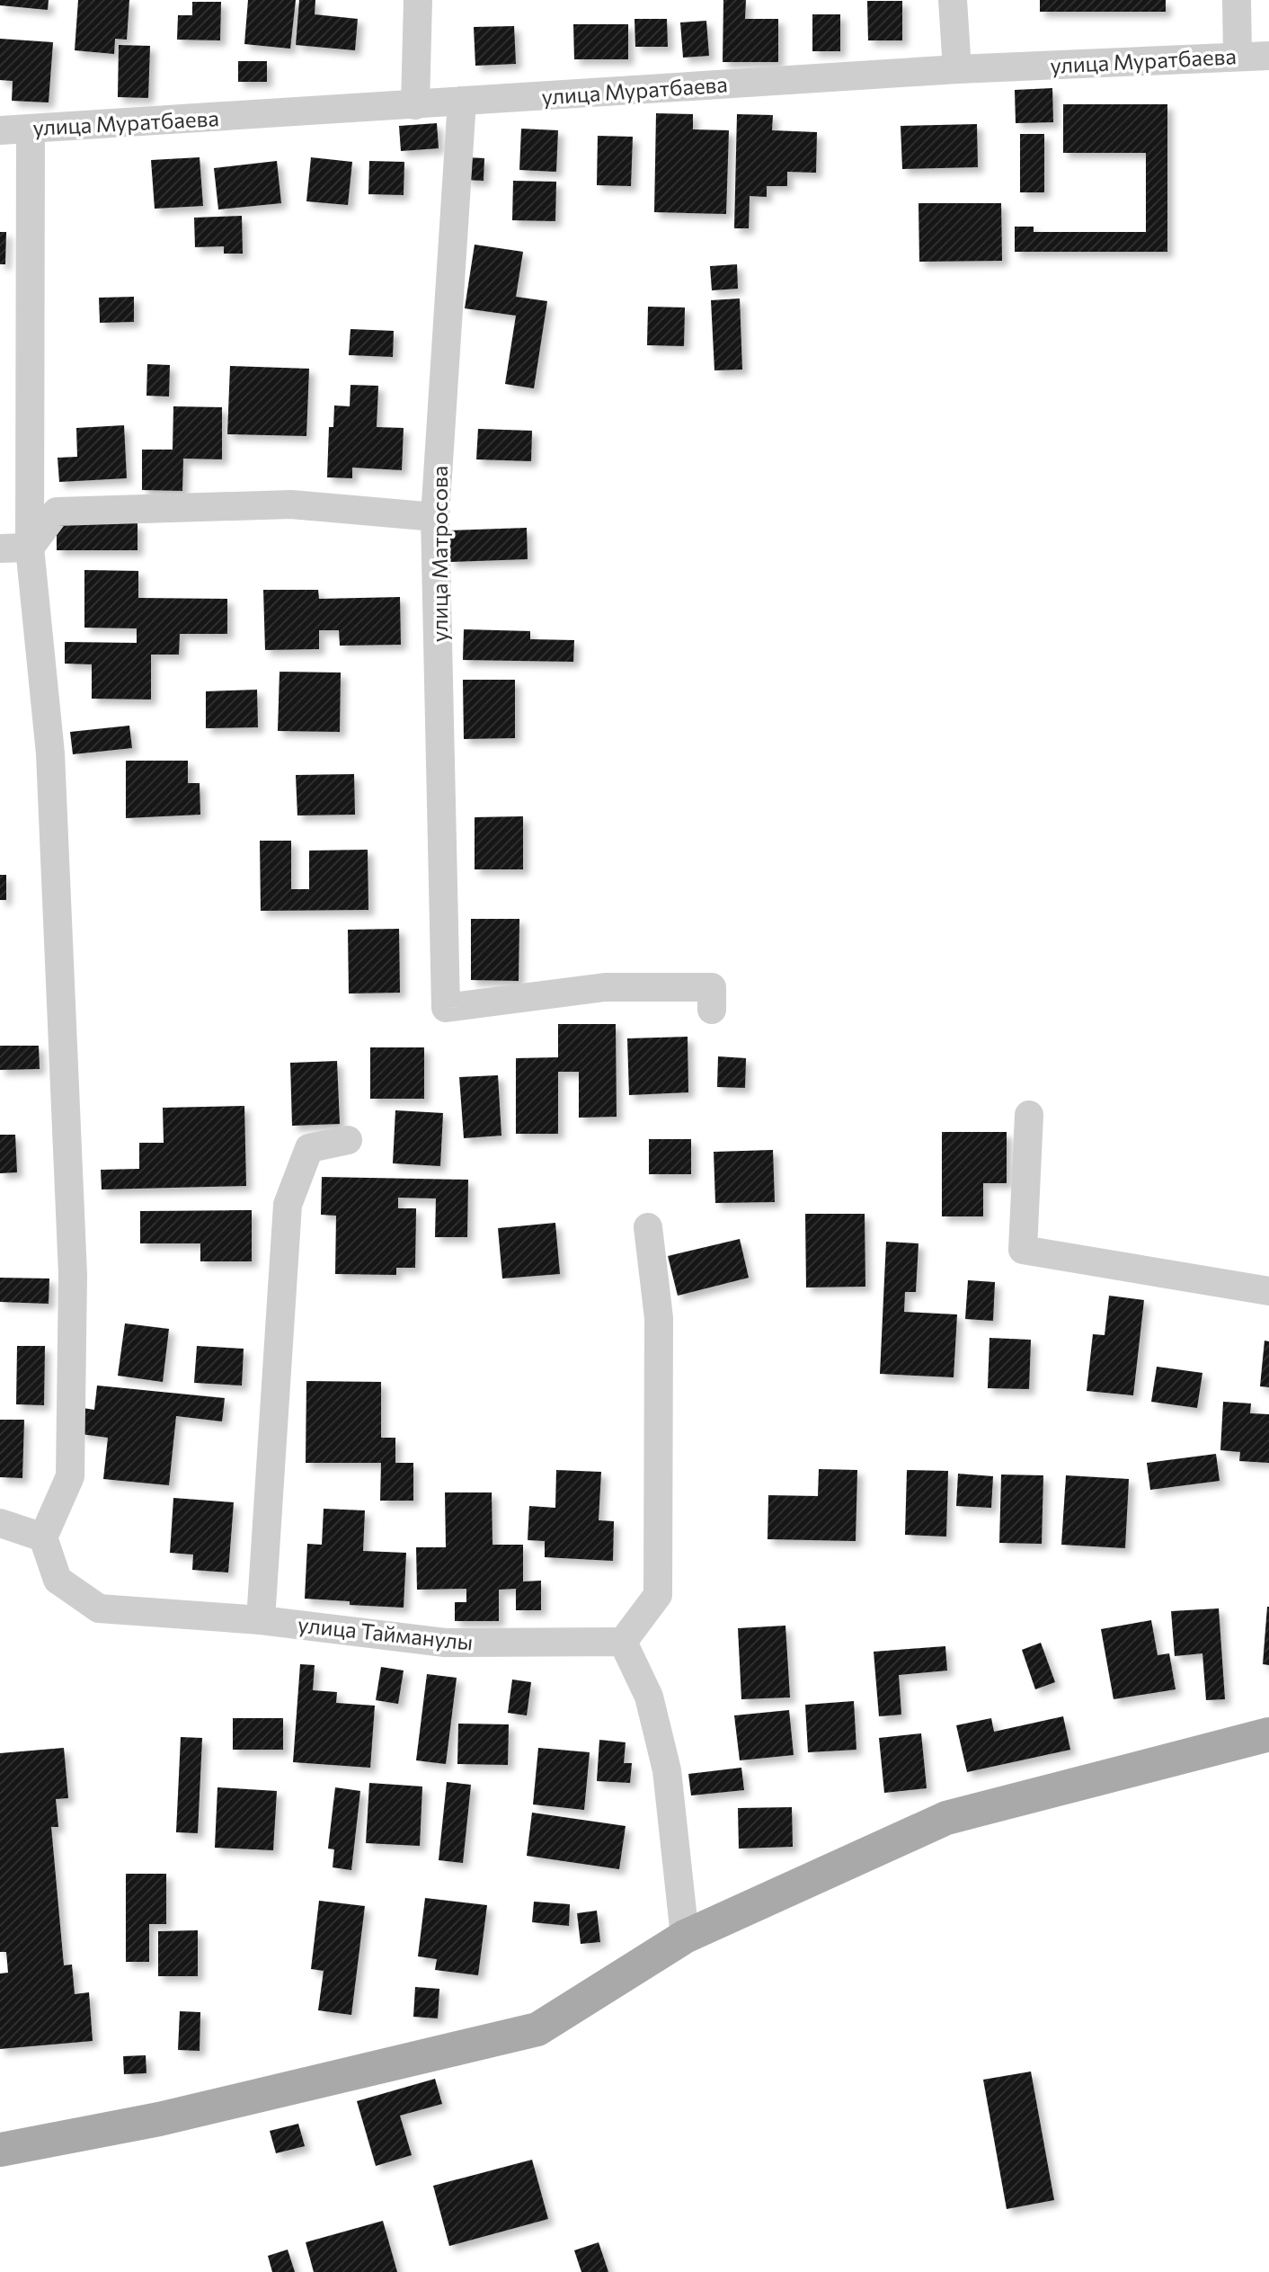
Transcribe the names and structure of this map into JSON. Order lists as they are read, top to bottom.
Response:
{
  "streets": {
    "street": ["улица Муратбаева", "улица Матросова", "улица Тайманулы"]
  },
  "crossings": [
    ["улица Муратбаева", "улица Матросова"]
  ]
}
